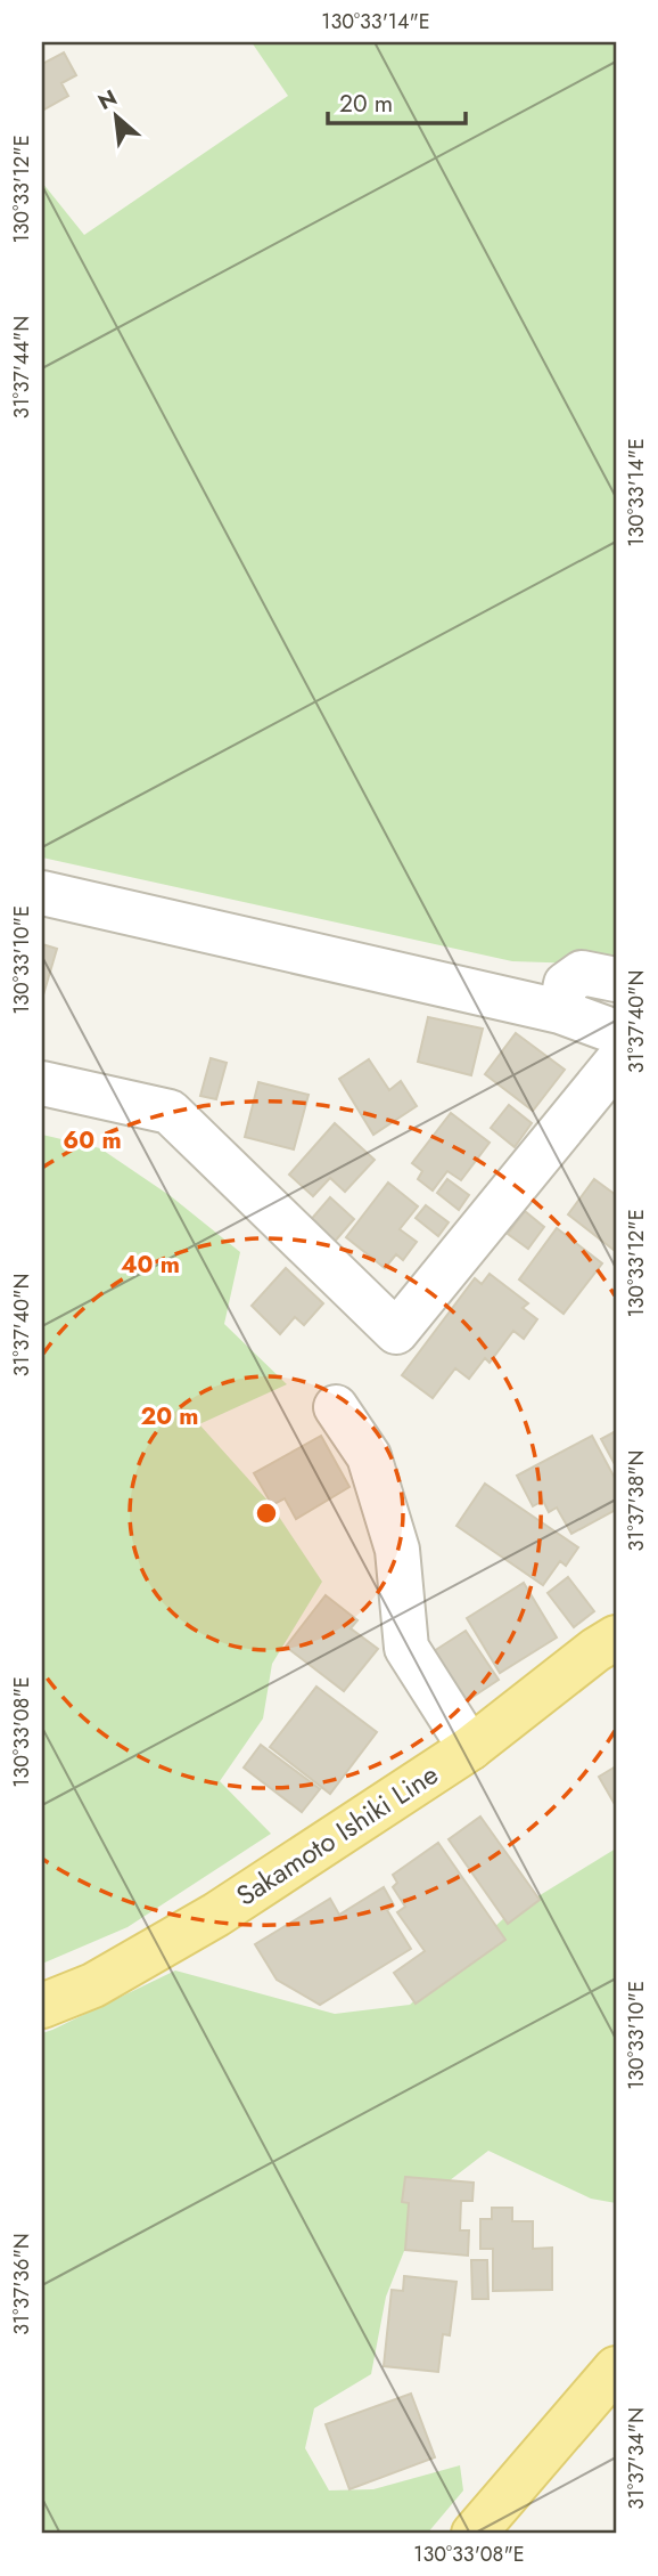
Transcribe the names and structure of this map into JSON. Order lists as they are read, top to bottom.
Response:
{
  "streets": {
    "main road": ["Sakamoto Ishiki Line"]
  },
  "scale_bar": "20 m",
  "north": "top left",
  "coordinates": [
    "130°33'14\"E",
    "130°33'12\"E",
    "31°37'44\"N",
    "130°33'10\"E",
    "31°37'40\"N",
    "31°37'38\"N",
    "130°33'08\"E",
    "31°37'36\"N",
    "31°37'34\"N"
  ],
  "rings": ["60 m", "40 m", "20 m"]
}
